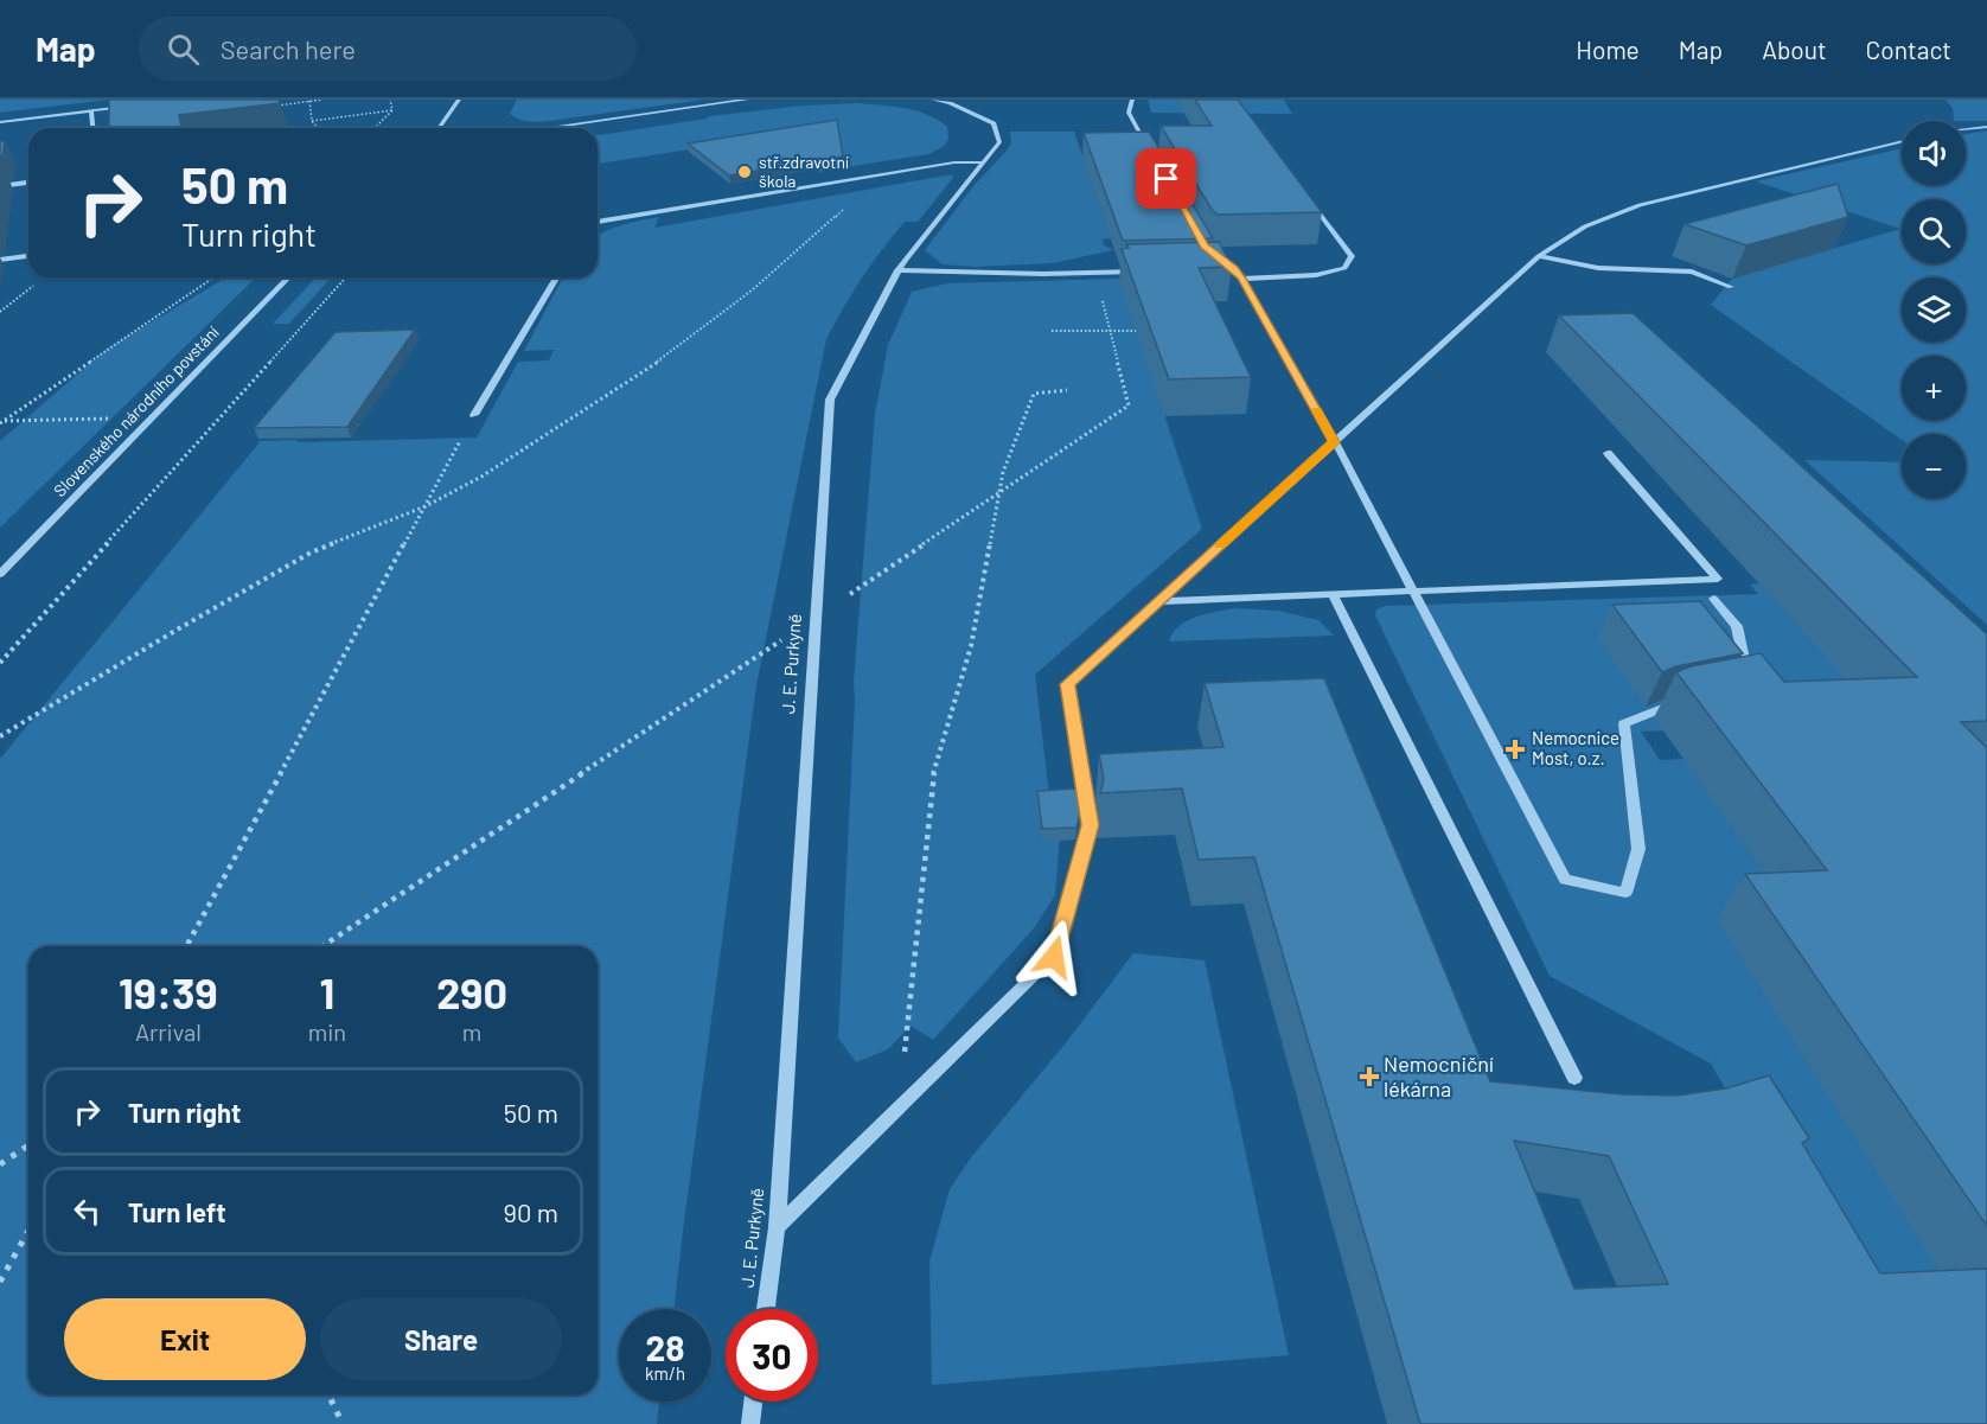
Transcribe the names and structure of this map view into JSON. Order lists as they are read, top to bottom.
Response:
{
  "streets": {
    "street": ["Slovenského národního povstání", "J. E. Purkyně"]
  },
  "places": {
    "other": ["stř.zdravotní škola"],
    "health": ["Nemocnice Most, o.z.", "Nemocniční lékárna"]
  },
  "page": {
    "header": "Map",
    "search": "Search here",
    "nav": [
      "Home",
      "Map",
      "About",
      "Contact"
    ],
    "map_buttons": ["+", "−"],
    "turn": ["50 m", "Turn right"],
    "eta": [
      "19:39",
      "Arrival",
      "1",
      "min",
      "290",
      "m"
    ],
    "list": [
      {
        "name": "Turn right",
        "value": "50 m"
      },
      {
        "name": "Turn left",
        "value": "90 m"
      }
    ],
    "buttons": ["Exit", "Share"],
    "speed": "28 km/h",
    "limit": "30"
  }
}
